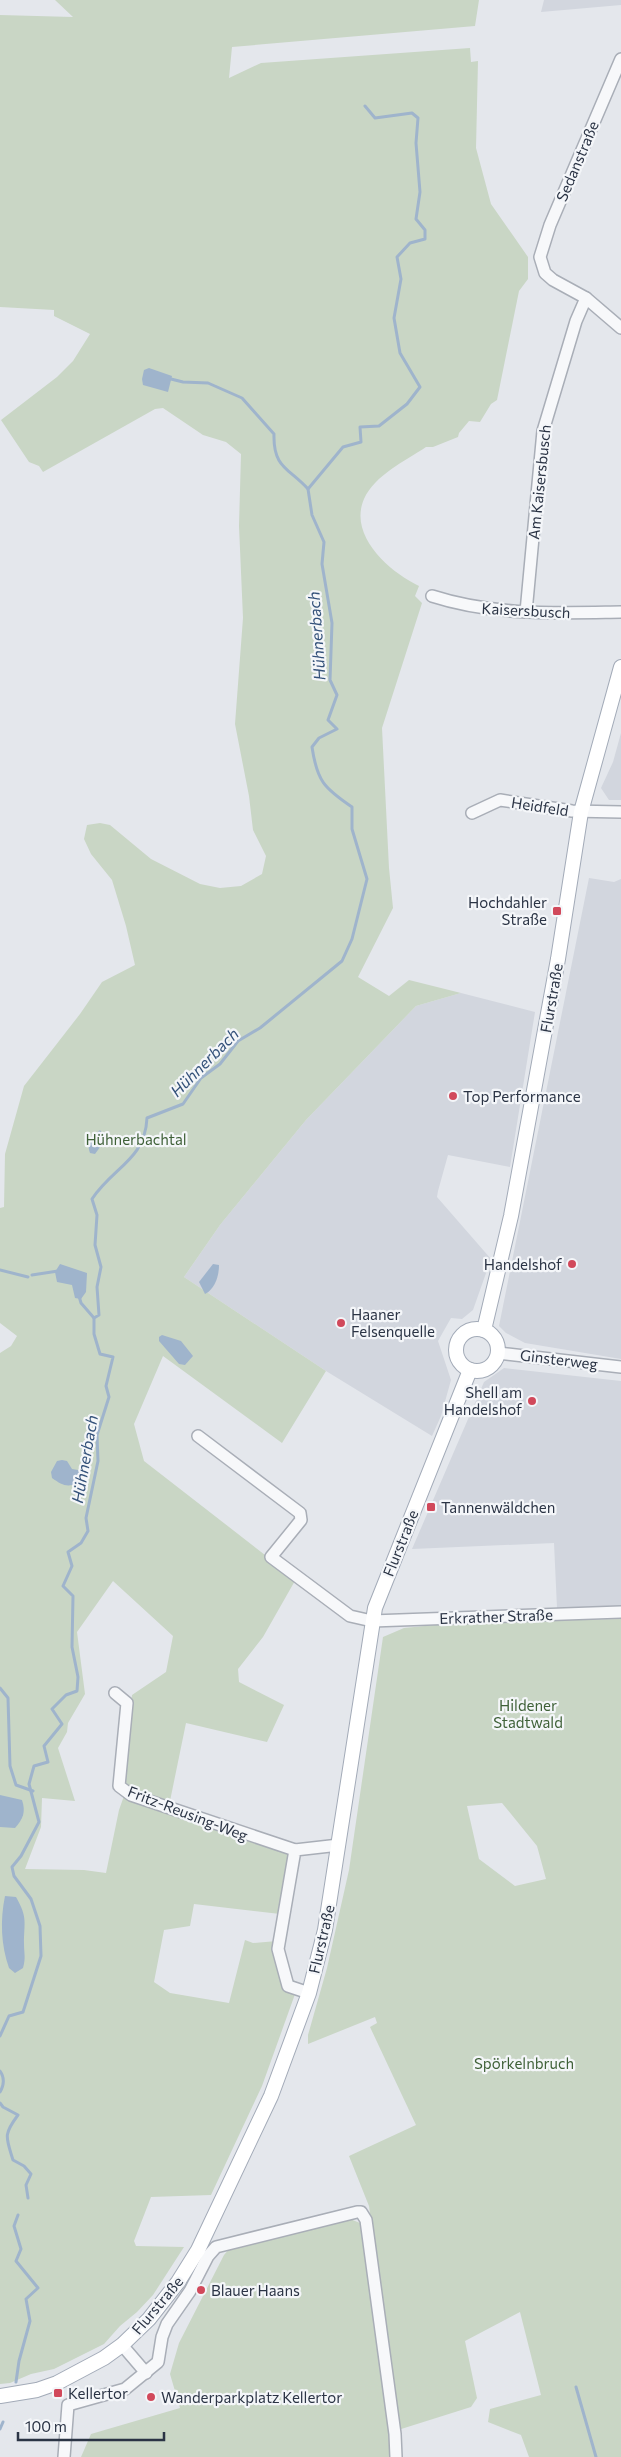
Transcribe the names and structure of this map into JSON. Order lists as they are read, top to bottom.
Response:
{
  "streets": {
    "main road": ["Flurstraße"],
    "street": [
      "Sedanstraße",
      "Am Kaisersbusch",
      "Kaisersbusch",
      "Heidfeld",
      "Ginsterweg",
      "Erkrather Straße",
      "Fritz-Reusing-Weg"
    ]
  },
  "crossings": [
    ["Sedanstraße", "Am Kaisersbusch"],
    ["Am Kaisersbusch", "Kaisersbusch"],
    ["Heidfeld", "Flurstraße"],
    ["Flurstraße", "Ginsterweg"],
    ["Flurstraße", "Erkrather Straße"],
    ["Flurstraße", "Fritz-Reusing-Weg"]
  ],
  "water": ["Hühnerbach"],
  "parks": ["Hühnerbachtal", "Hildener Stadtwald", "Spörkelnbruch"],
  "places": {
    "transit": ["Hochdahler Straße", "Tannenwäldchen", "Kellertor"],
    "other": [
      "Top Performance",
      "Handelshof",
      "Haaner Felsenquelle",
      "Shell am Handelshof",
      "Blauer Haans",
      "Wanderparkplatz Kellertor"
    ]
  },
  "scale_bar": "100 m"
}
